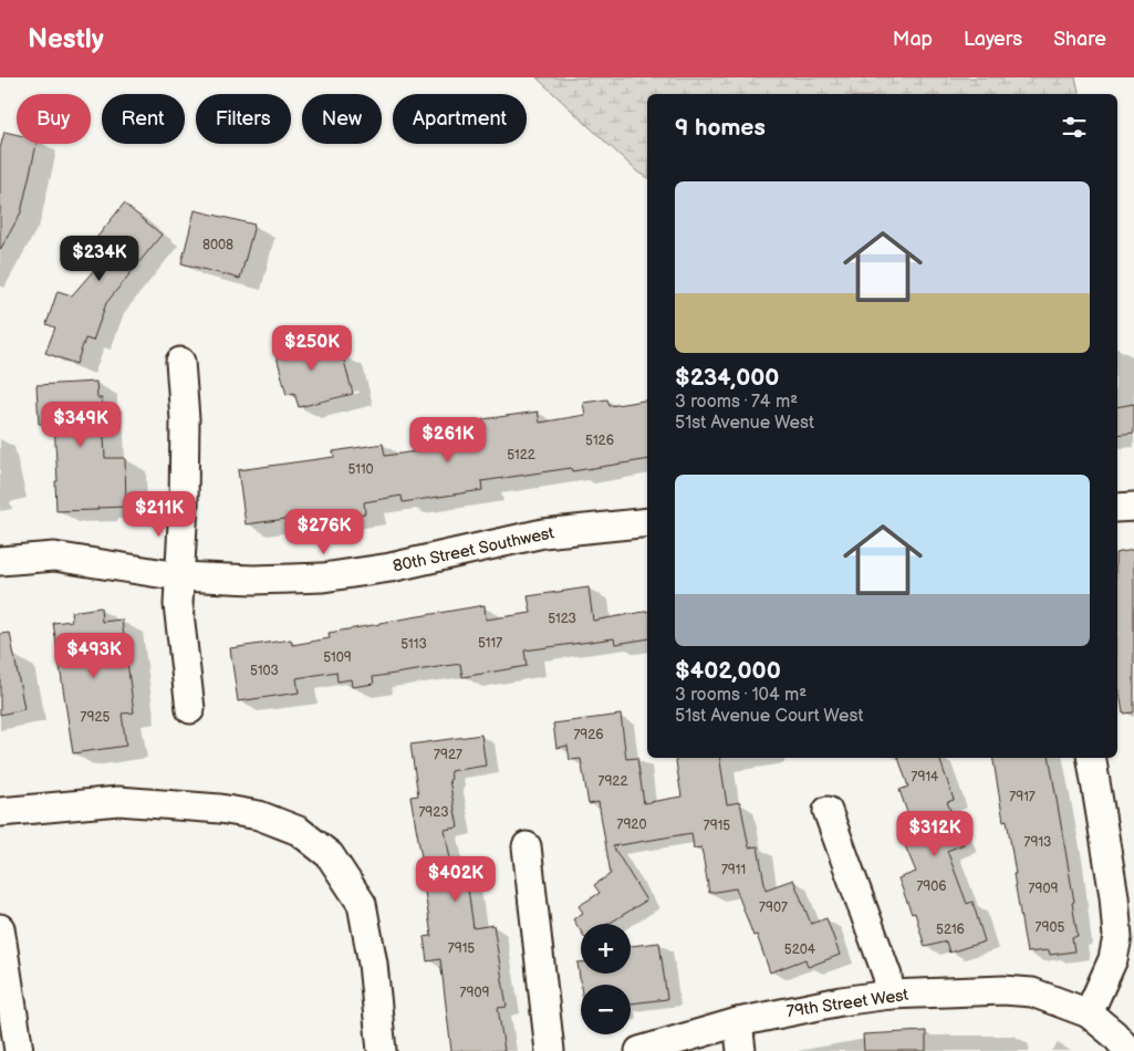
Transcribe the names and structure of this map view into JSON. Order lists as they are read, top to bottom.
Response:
{
  "streets": {
    "street": ["80th Street Southwest", "79th Street West"]
  },
  "house_numbers": [
    "8008",
    "5126",
    "5122",
    "5110",
    "5123",
    "5117",
    "5113",
    "5109",
    "5103",
    "7925",
    "7926",
    "7927",
    "7914",
    "7922",
    "7917",
    "7923",
    "7920",
    "7915",
    "7913",
    "7911",
    "7906",
    "7909",
    "7907",
    "7905",
    "5216",
    "7915",
    "5204",
    "7909"
  ],
  "page": {
    "header": "Nestly",
    "nav": ["Map", "Layers", "Share"],
    "chip": [
      "Buy",
      "Rent",
      "Filters",
      "New",
      "Apartment"
    ],
    "heading": "9 homes",
    "list": [
      {
        "name": "$234,000",
        "note": "3 rooms · 74 m² · 51st Avenue West"
      },
      {
        "name": "$402,000",
        "note": "3 rooms · 104 m² · 51st Avenue Court West"
      }
    ],
    "price": [
      "$234K",
      "$250K",
      "$349K",
      "$261K",
      "$211K",
      "$276K",
      "$493K",
      "$312K",
      "$402K"
    ],
    "map_buttons": ["+", "−"]
  }
}
